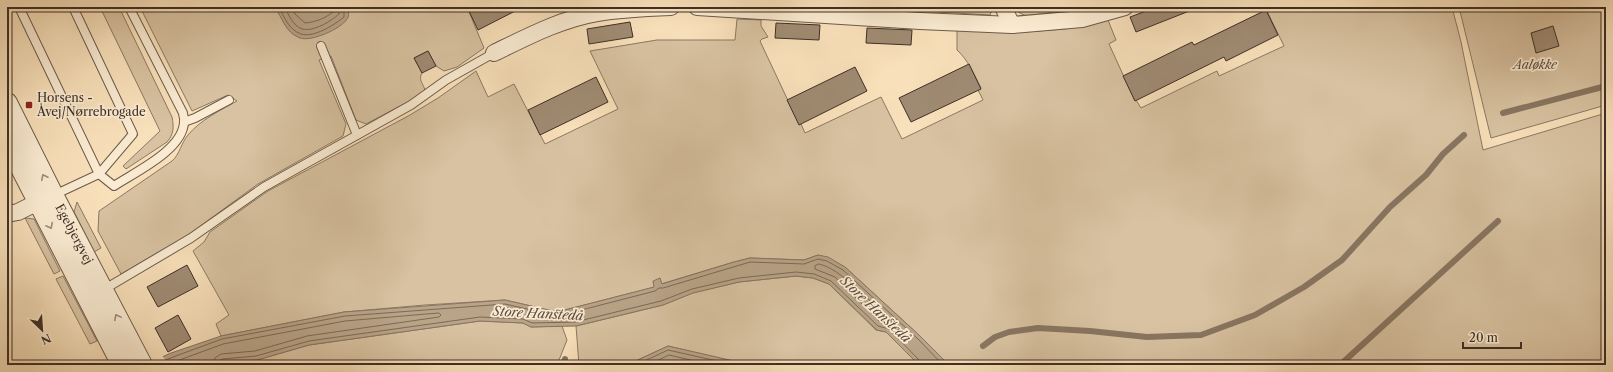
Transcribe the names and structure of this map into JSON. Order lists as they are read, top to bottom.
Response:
{
  "streets": {
    "street": ["Egebjergvej"]
  },
  "water": ["Store Hanstedå"],
  "parks": ["Aaløkke"],
  "places": {
    "transit": ["Horsens - Åvej/Nørrebrogade"]
  },
  "scale_bar": "20 m",
  "north": "bottom right"
}
